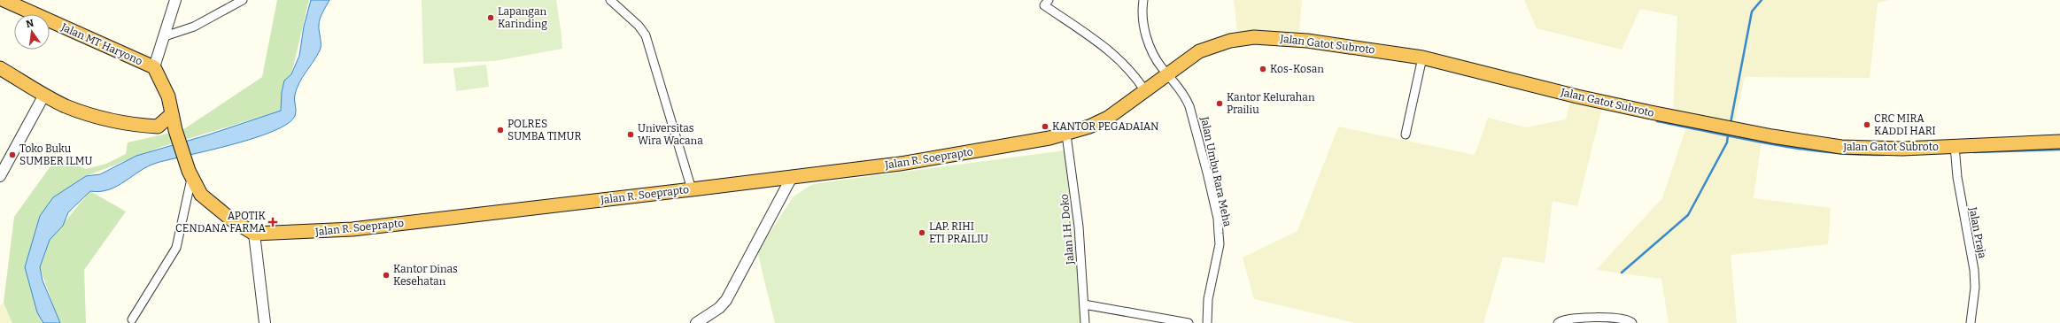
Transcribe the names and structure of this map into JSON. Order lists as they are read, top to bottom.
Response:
{
  "streets": {
    "highway": ["Jalan MT Haryono", "Jalan Gatot Subroto", "Jalan R. Soeprapto"],
    "street": ["Jalan Umbu Rara Meha", "Jalan I.H. Doko", "Jalan Praja"]
  },
  "crossings": [
    ["Jalan Gatot Subroto", "Jalan R. Soeprapto"],
    ["Jalan Gatot Subroto", "Jalan Umbu Rara Meha"],
    ["Jalan Gatot Subroto", "Jalan Praja"],
    ["Jalan R. Soeprapto", "Jalan Umbu Rara Meha"],
    ["Jalan R. Soeprapto", "Jalan I.H. Doko"]
  ],
  "places": {
    "other": [
      "Lapangan Karinding",
      "Kos-Kosan",
      "Kantor Kelurahan Prailiu",
      "CRC MIRA KADDI HARI",
      "KANTOR PEGADAIAN",
      "POLRES SUMBA TIMUR",
      "Universitas Wira Wacana",
      "Toko Buku SUMBER ILMU",
      "LAP. RIHI ETI PRAILIU",
      "Kantor Dinas Kesehatan"
    ],
    "health": ["APOTIK CENDANA FARMA"]
  },
  "north": "top"
}
